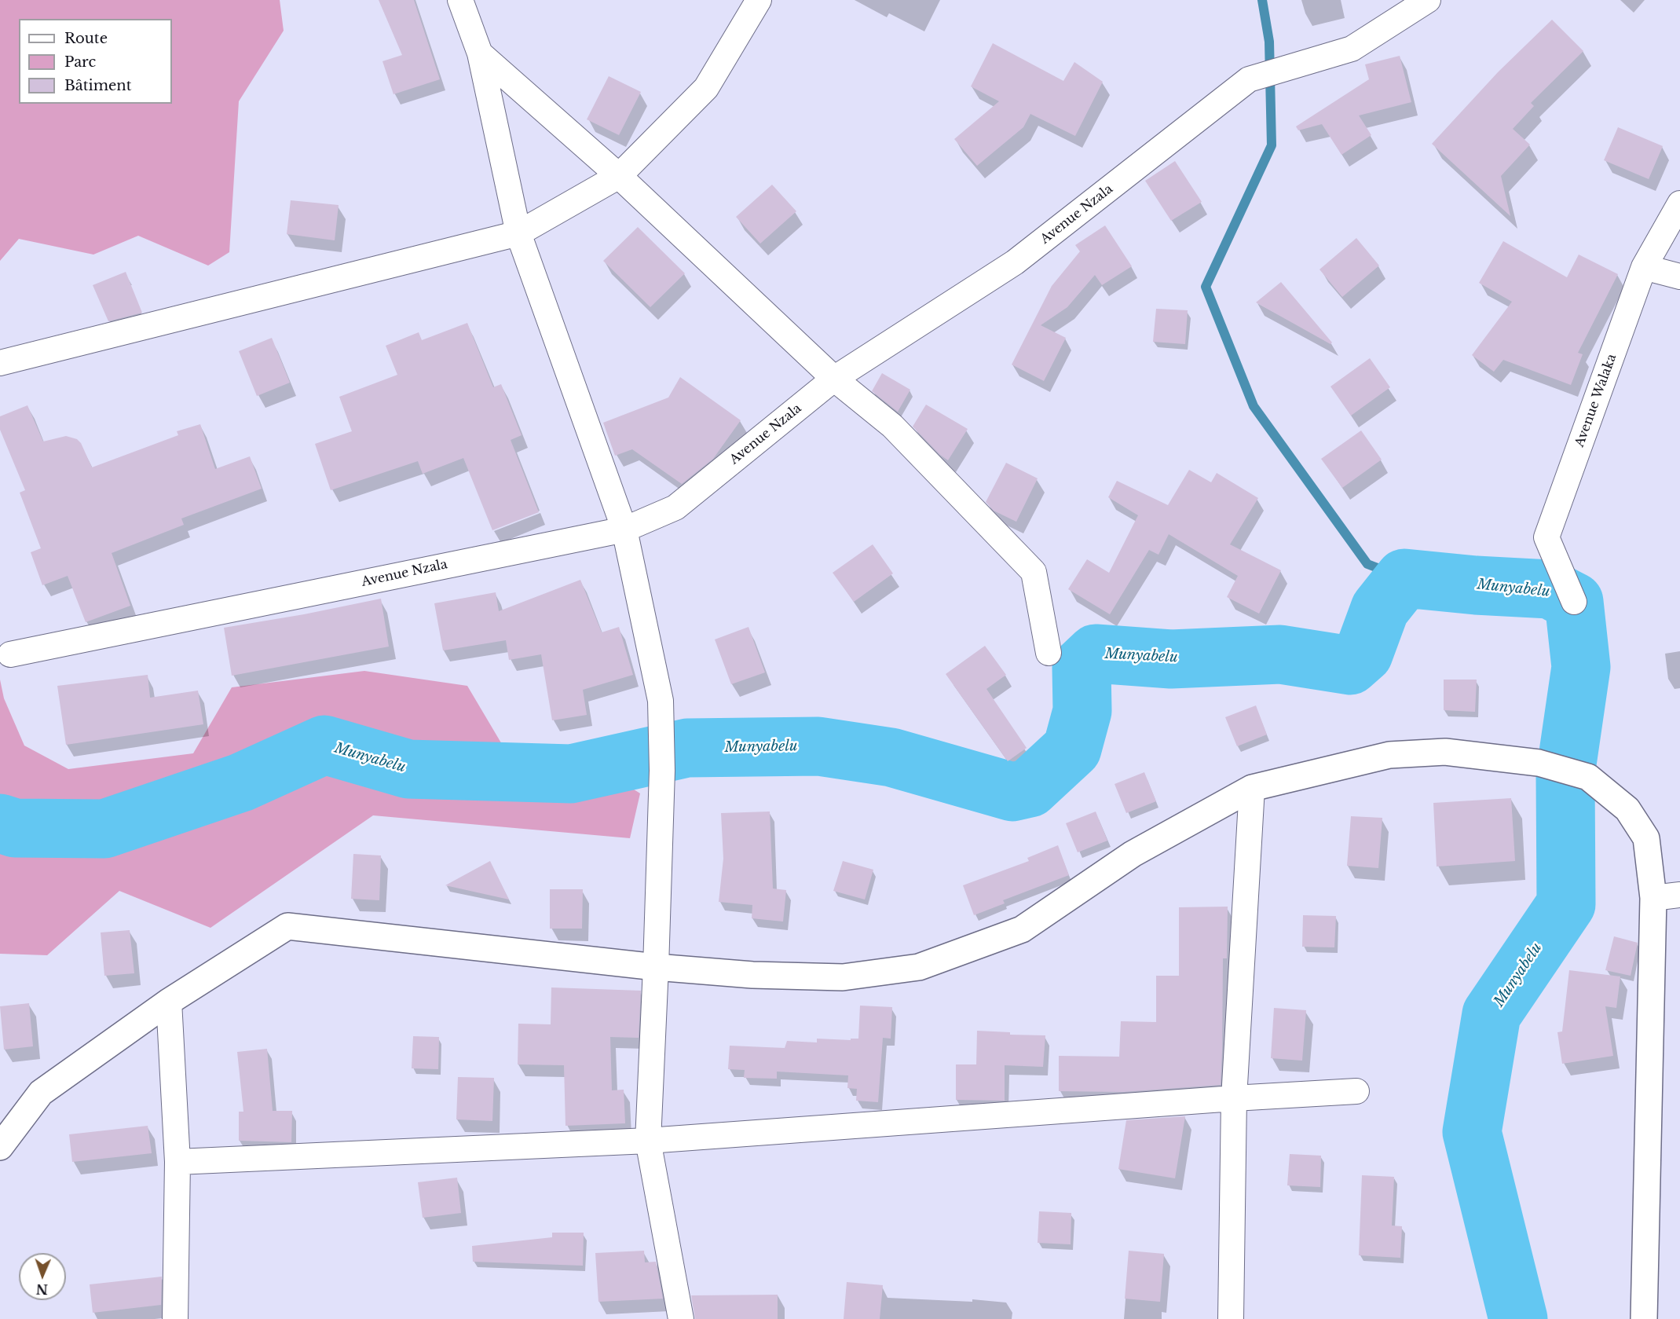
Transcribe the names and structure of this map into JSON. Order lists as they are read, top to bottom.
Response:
{
  "streets": {
    "street": ["Avenue Nzala", "Avenue Walaka"]
  },
  "water": ["Munyabelu"],
  "legend": ["Route", "Parc", "Bâtiment"],
  "north": "bottom"
}
